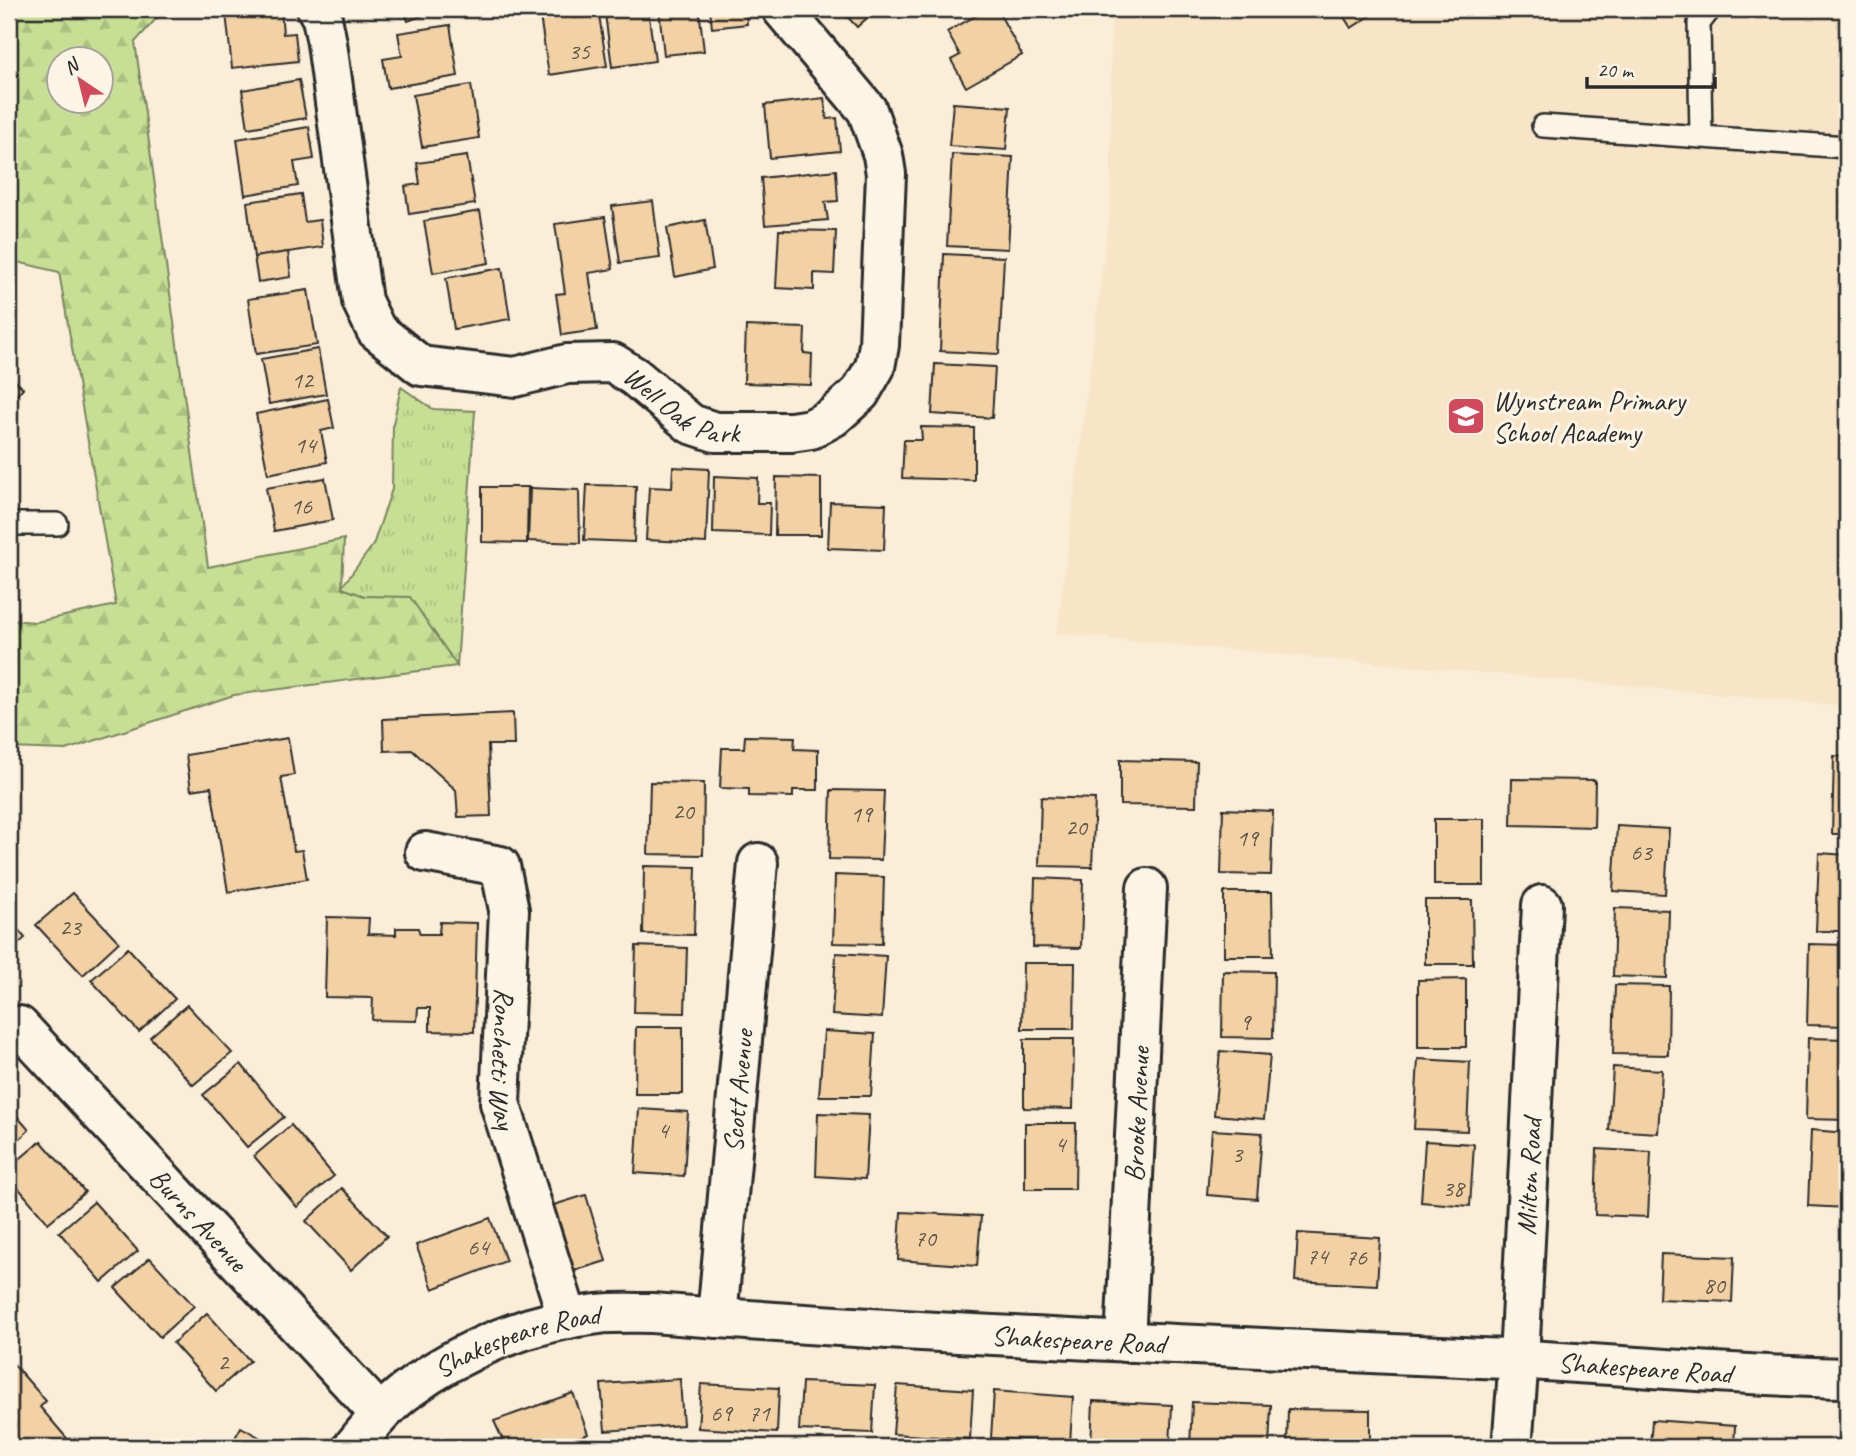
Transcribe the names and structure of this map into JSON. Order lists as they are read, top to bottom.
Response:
{
  "streets": {
    "street": [
      "Well Oak Park",
      "Ronchetti Way",
      "Scott Avenue",
      "Brooke Avenue",
      "Milton Road",
      "Burns Avenue",
      "Shakespeare Road"
    ]
  },
  "crossings": [
    ["Ronchetti Way", "Shakespeare Road"],
    ["Scott Avenue", "Shakespeare Road"],
    ["Brooke Avenue", "Shakespeare Road"],
    ["Milton Road", "Shakespeare Road"],
    ["Burns Avenue", "Shakespeare Road"]
  ],
  "places": {
    "school or university": ["Wynstream Primary School Academy"]
  },
  "house_numbers": [
    "35",
    "12",
    "14",
    "16",
    "20",
    "19",
    "20",
    "19",
    "63",
    "23",
    "9",
    "4",
    "4",
    "3",
    "38",
    "70",
    "64",
    "74",
    "76",
    "80",
    "2",
    "69",
    "71"
  ],
  "scale_bar": "20 m",
  "north": "top left"
}
